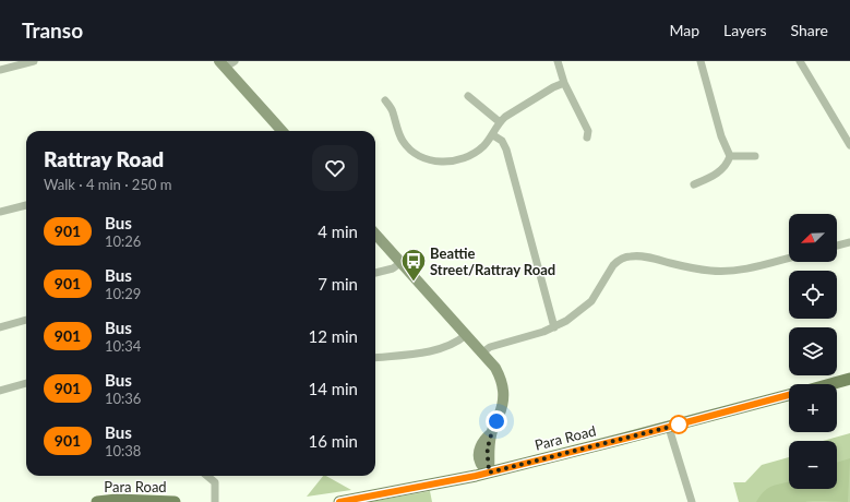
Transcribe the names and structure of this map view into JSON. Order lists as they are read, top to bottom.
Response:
{
  "streets": {
    "main road": ["Para Road"]
  },
  "places": {
    "bus stop": ["Beattie Street/Rattray Road"]
  },
  "lines": ["bus line 901"],
  "north": "bottom left",
  "page": {
    "header": "Transo",
    "nav": ["Map", "Layers", "Share"],
    "heading": ["Rattray Road", "Walk · 4 min · 250 m"],
    "list": [
      {
        "mark": "901",
        "name": "Bus",
        "note": "10:26",
        "value": "4 min"
      },
      {
        "mark": "901",
        "name": "Bus",
        "note": "10:29",
        "value": "7 min"
      },
      {
        "mark": "901",
        "name": "Bus",
        "note": "10:34",
        "value": "12 min"
      },
      {
        "mark": "901",
        "name": "Bus",
        "note": "10:36",
        "value": "14 min"
      },
      {
        "mark": "901",
        "name": "Bus",
        "note": "10:38",
        "value": "16 min"
      }
    ],
    "map_buttons": ["+", "−"]
  }
}
